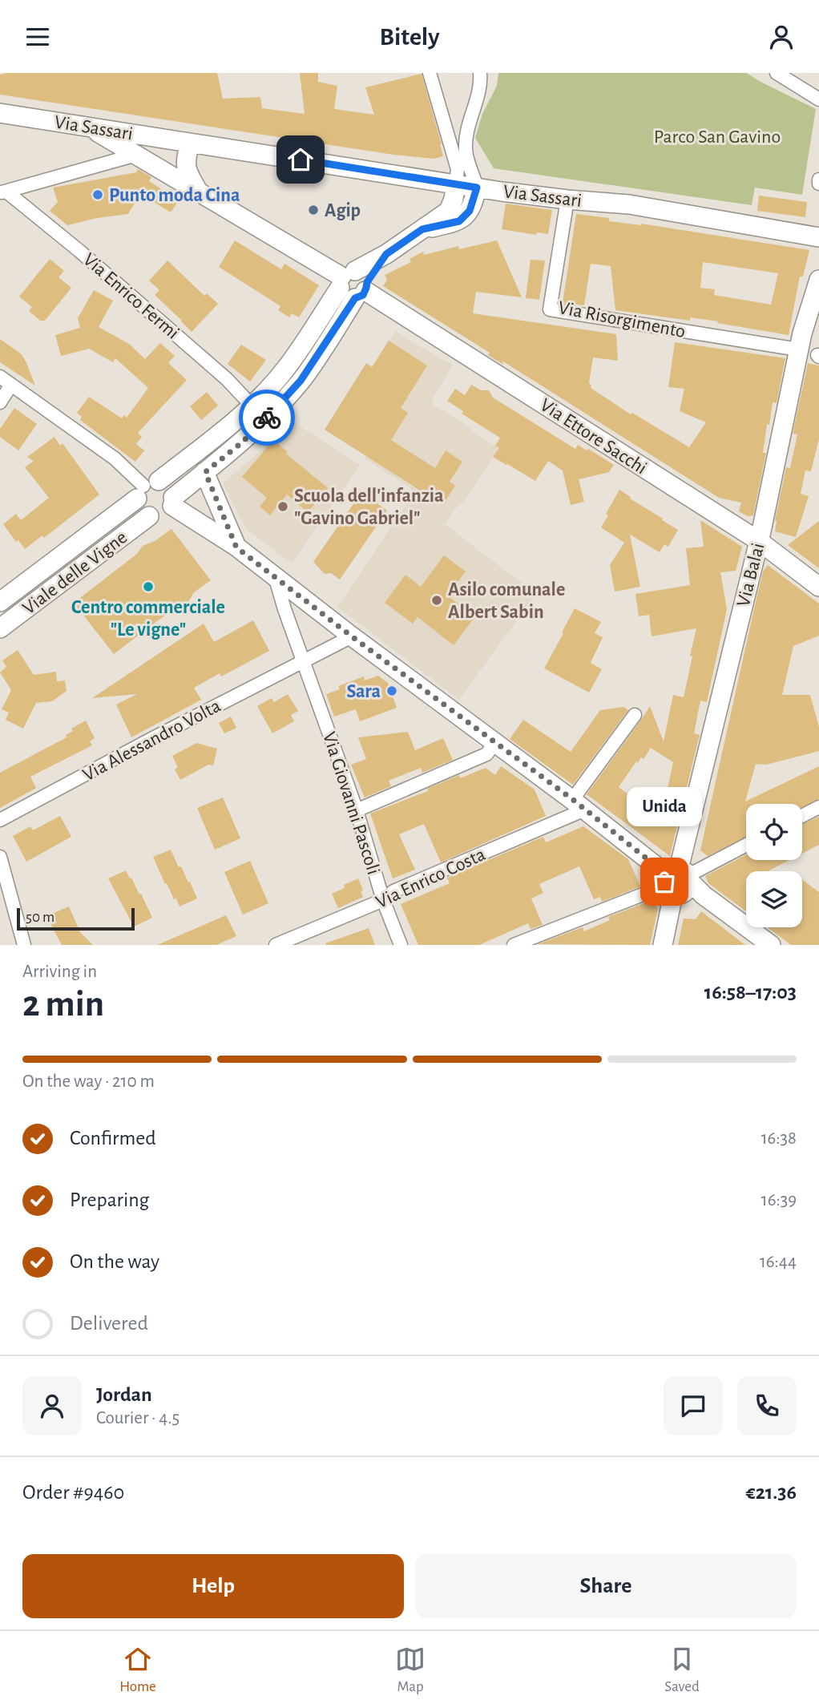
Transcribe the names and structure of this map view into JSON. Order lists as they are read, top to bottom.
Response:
{
  "streets": {
    "street": [
      "Via Sassari",
      "Via Enrico Fermi",
      "Via Risorgimento",
      "Via Ettore Sacchi",
      "Viale delle Vigne",
      "Via Balai",
      "Via Alessandro Volta",
      "Via Giovanni Pascoli",
      "Via Enrico Costa"
    ]
  },
  "crossings": [
    ["Via Sassari", "Via Risorgimento"],
    ["Via Sassari", "Via Ettore Sacchi"],
    ["Via Sassari", "Viale delle Vigne"],
    ["Via Enrico Fermi", "Viale delle Vigne"],
    ["Via Risorgimento", "Via Balai"],
    ["Via Ettore Sacchi", "Viale delle Vigne"],
    ["Via Ettore Sacchi", "Via Balai"],
    ["Via Alessandro Volta", "Via Giovanni Pascoli"],
    ["Via Giovanni Pascoli", "Via Enrico Costa"]
  ],
  "parks": ["Parco San Gavino"],
  "places": [
    "Punto moda Cina",
    "Agip",
    "Scuola dell'infanzia \"Gavino Gabriel\"",
    "Centro commerciale \"Le vigne\"",
    "Asilo comunale Albert Sabin",
    "Sara",
    "Unida"
  ],
  "scale_bar": "50 m",
  "page": {
    "header": "Bitely",
    "bubble": "Unida",
    "scale": "50 m",
    "heading": ["2 min", "Arriving in", "16:58–17:03"],
    "panel": [
      "Jordan",
      "Courier · 4.5",
      "Order #9460",
      "€21.36"
    ],
    "bar": "On the way · 210 m",
    "list": [
      ["Confirmed", "16:38"],
      ["Preparing", "16:39"],
      ["On the way", "16:44"],
      "Delivered"
    ],
    "buttons": ["Help", "Share"],
    "tabs": ["Home", "Map", "Saved"]
  }
}
